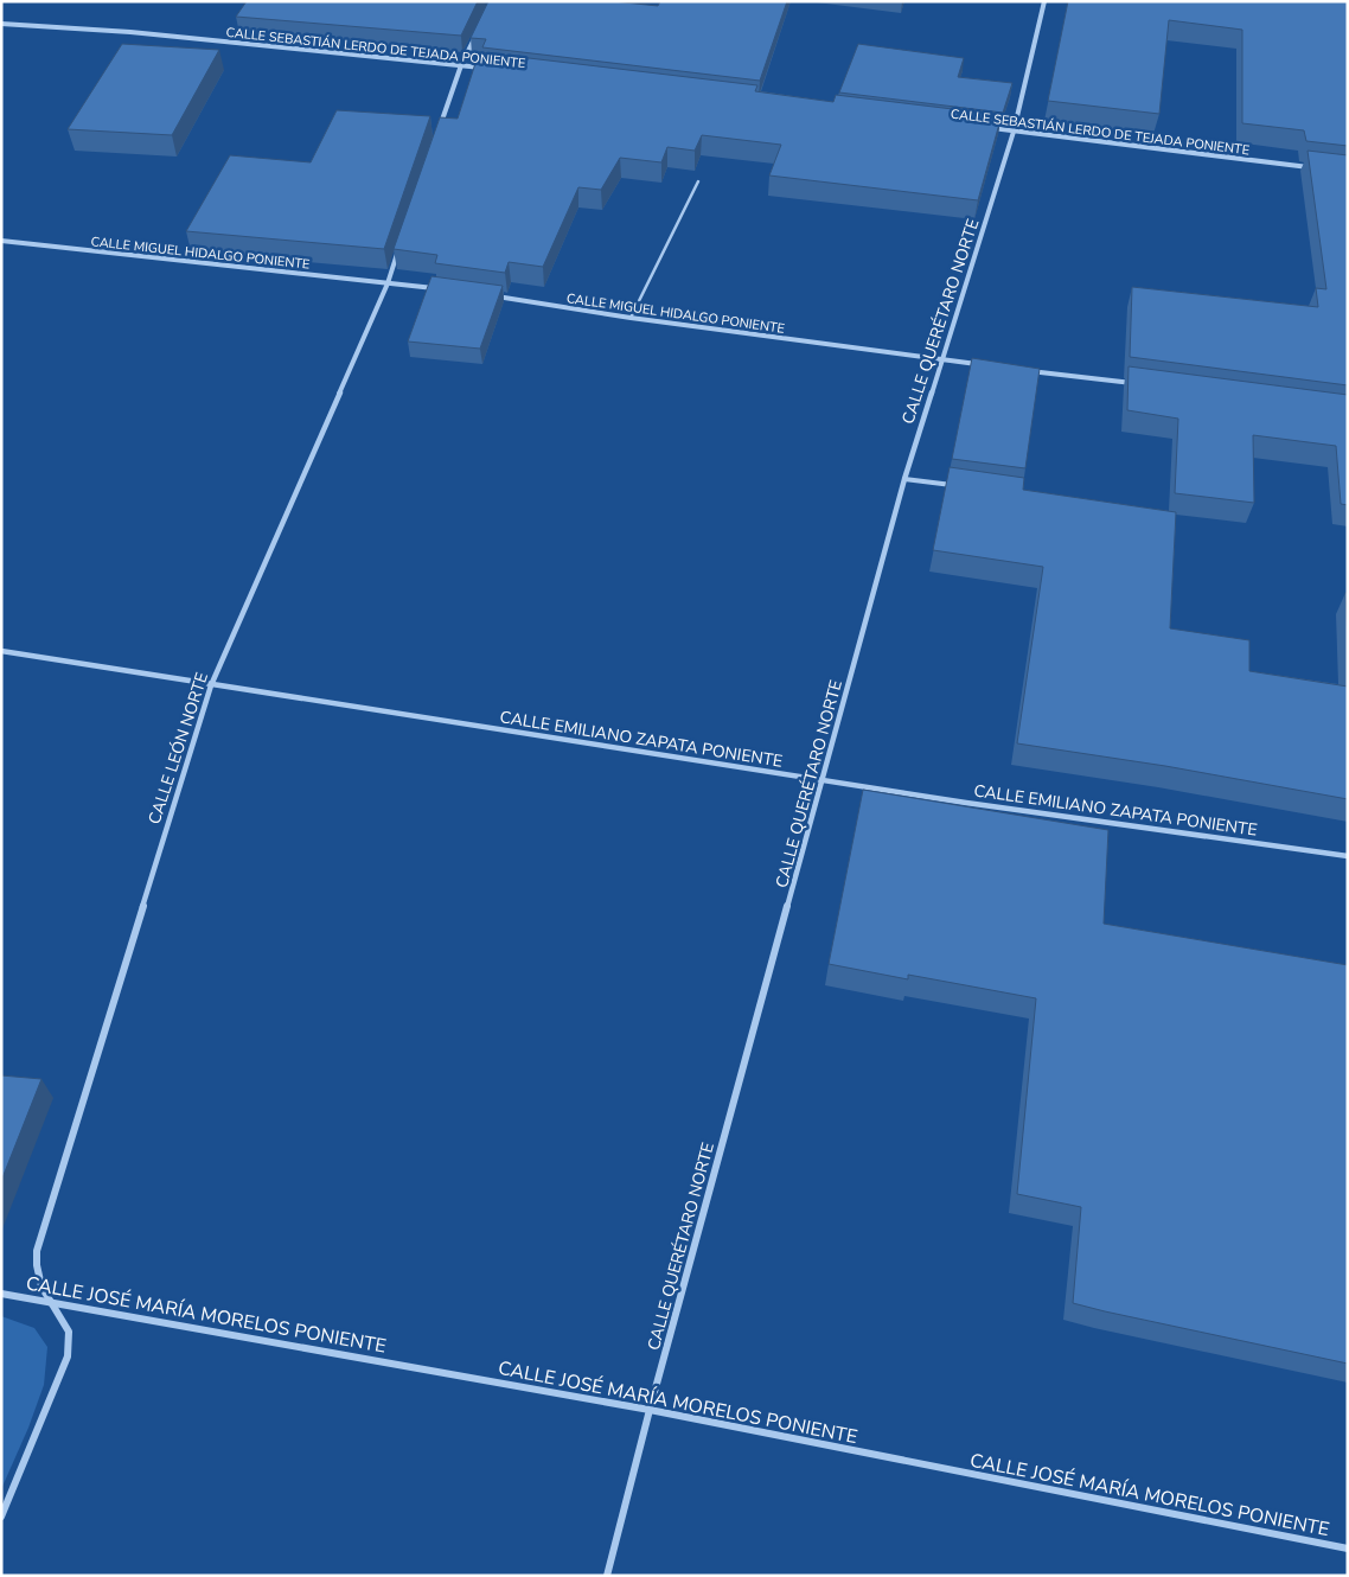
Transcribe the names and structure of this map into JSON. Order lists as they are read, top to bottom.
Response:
{
  "streets": {
    "street": [
      "CALLE SEBASTIÁN LERDO DE TEJADA PONIENTE",
      "CALLE MIGUEL HIDALGO PONIENTE",
      "CALLE QUERÉTARO NORTE",
      "CALLE EMILIANO ZAPATA PONIENTE",
      "CALLE LEÓN NORTE",
      "CALLE JOSÉ MARÍA MORELOS PONIENTE"
    ]
  },
  "crossings": [
    ["CALLE SEBASTIÁN LERDO DE TEJADA PONIENTE", "CALLE QUERÉTARO NORTE"],
    ["CALLE MIGUEL HIDALGO PONIENTE", "CALLE QUERÉTARO NORTE"],
    ["CALLE MIGUEL HIDALGO PONIENTE", "CALLE LEÓN NORTE"],
    ["CALLE QUERÉTARO NORTE", "CALLE EMILIANO ZAPATA PONIENTE"],
    ["CALLE QUERÉTARO NORTE", "CALLE JOSÉ MARÍA MORELOS PONIENTE"],
    ["CALLE EMILIANO ZAPATA PONIENTE", "CALLE LEÓN NORTE"],
    ["CALLE LEÓN NORTE", "CALLE JOSÉ MARÍA MORELOS PONIENTE"]
  ]
}
